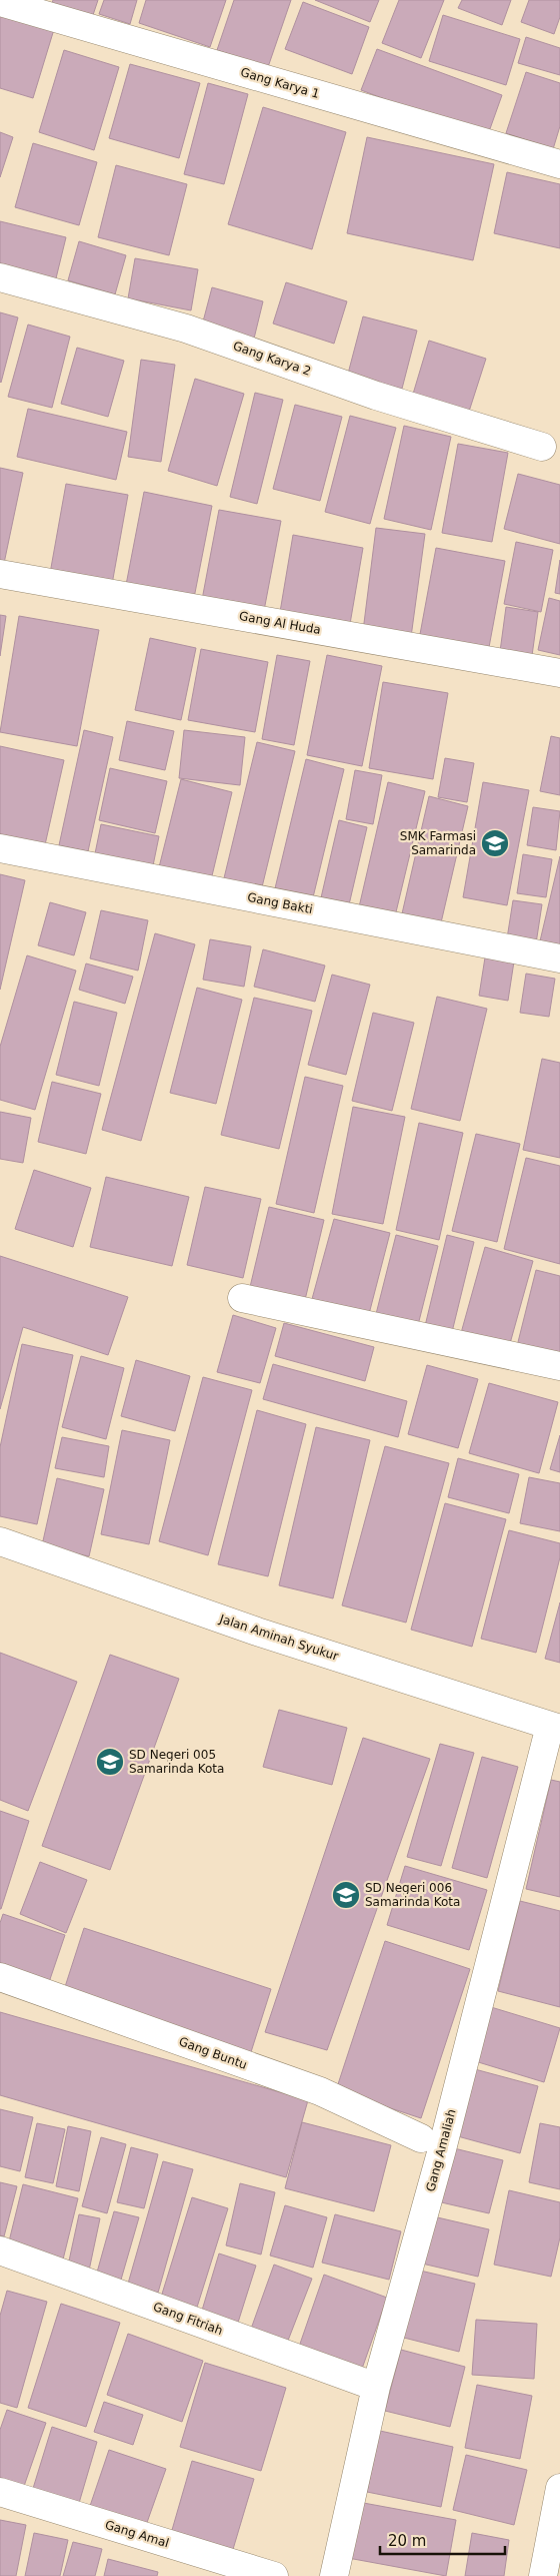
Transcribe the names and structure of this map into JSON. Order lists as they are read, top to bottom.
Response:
{
  "streets": {
    "street": [
      "Gang Karya 1",
      "Gang Karya 2",
      "Gang Al Huda",
      "Gang Bakti",
      "Jalan Aminah Syukur",
      "Gang Buntu",
      "Gang Amaliah",
      "Gang Fitriah",
      "Gang Amal"
    ]
  },
  "crossings": [
    ["Jalan Aminah Syukur", "Gang Amaliah"],
    ["Gang Amaliah", "Gang Fitriah"]
  ],
  "places": {
    "school or university": ["SMK Farmasi Samarinda", "SD Negeri 005 Samarinda Kota", "SD Negeri 006 Samarinda Kota"]
  },
  "scale_bar": "20 m"
}
